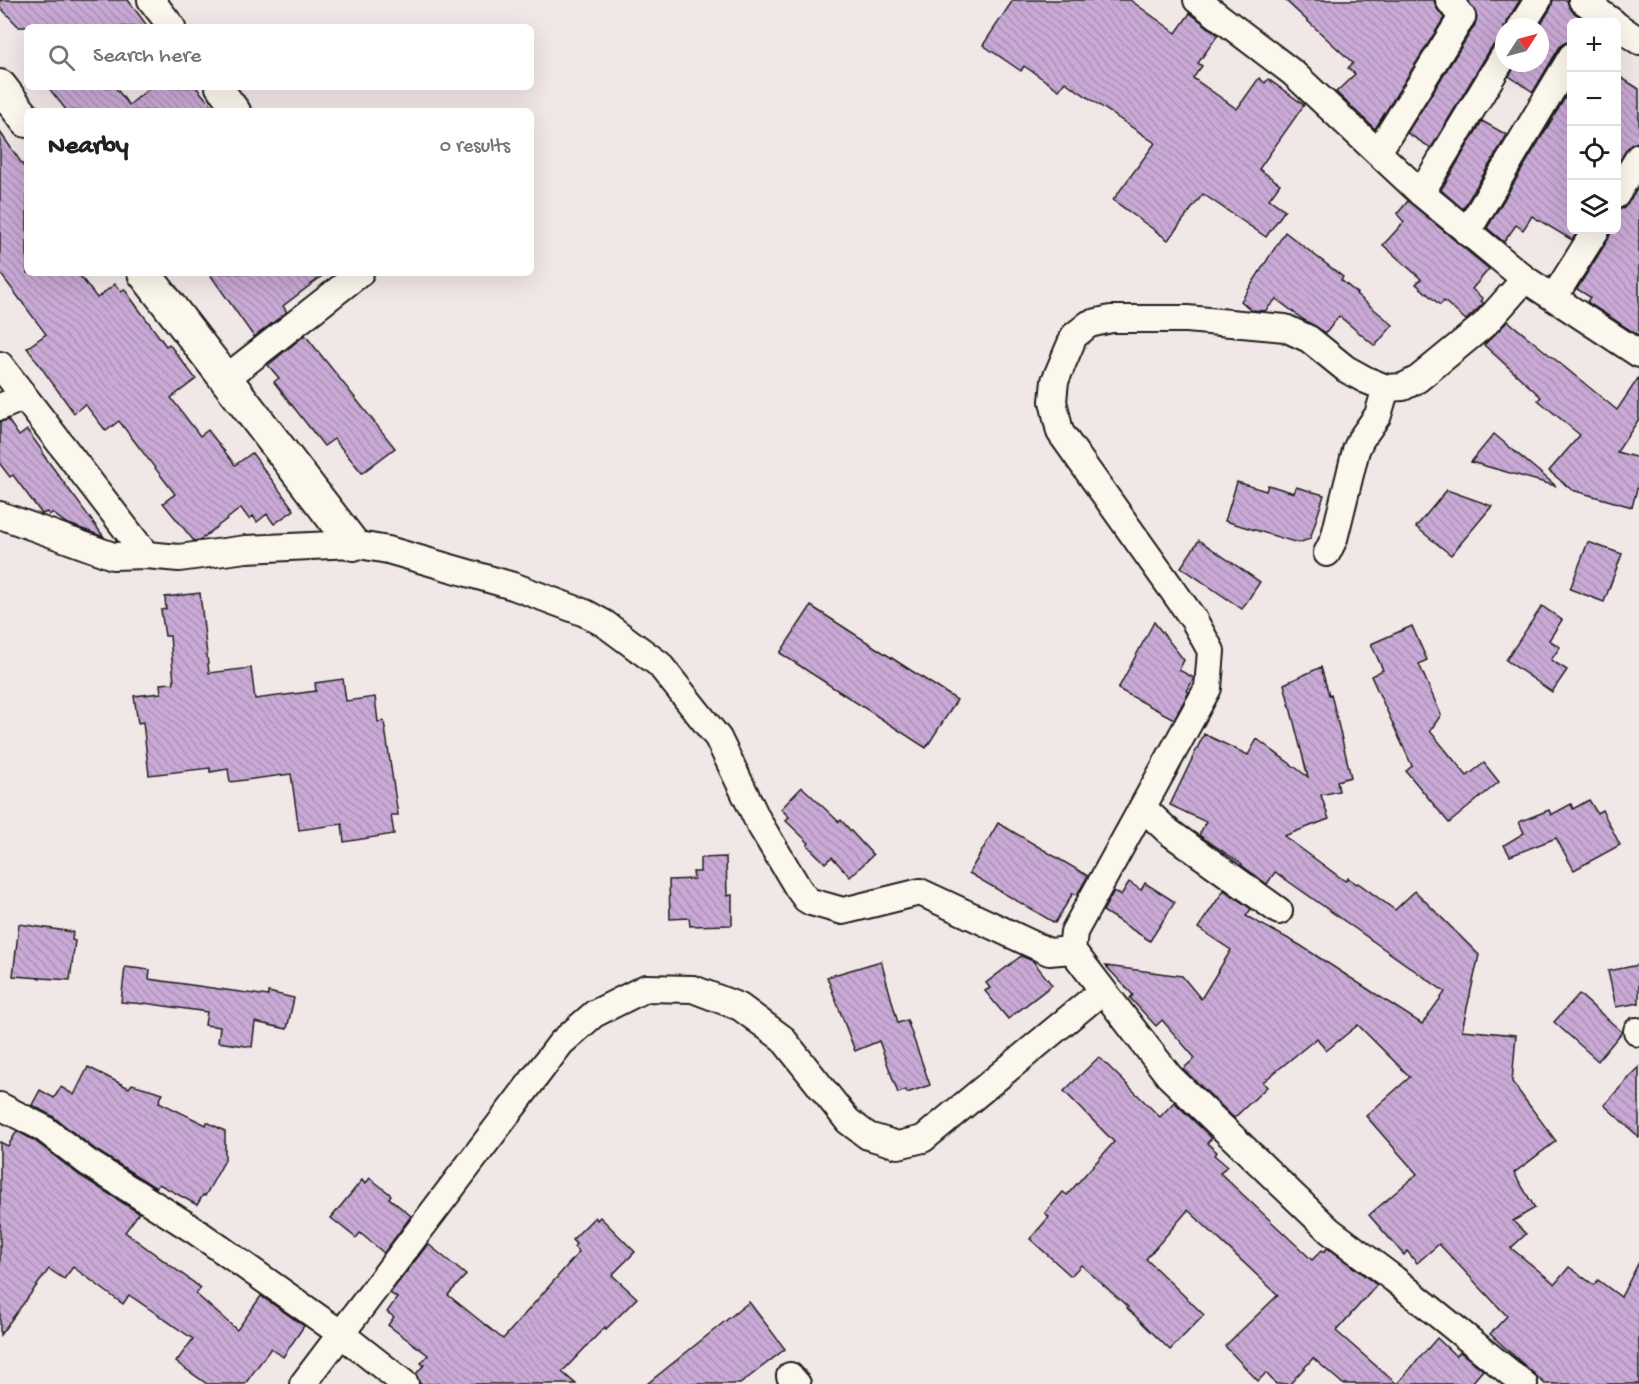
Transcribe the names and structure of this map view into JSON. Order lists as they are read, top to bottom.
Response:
{
  "north": "top right",
  "page": {
    "map_buttons": ["+", "−"],
    "search": "Search here",
    "heading": ["Nearby", "0 results"]
  }
}
